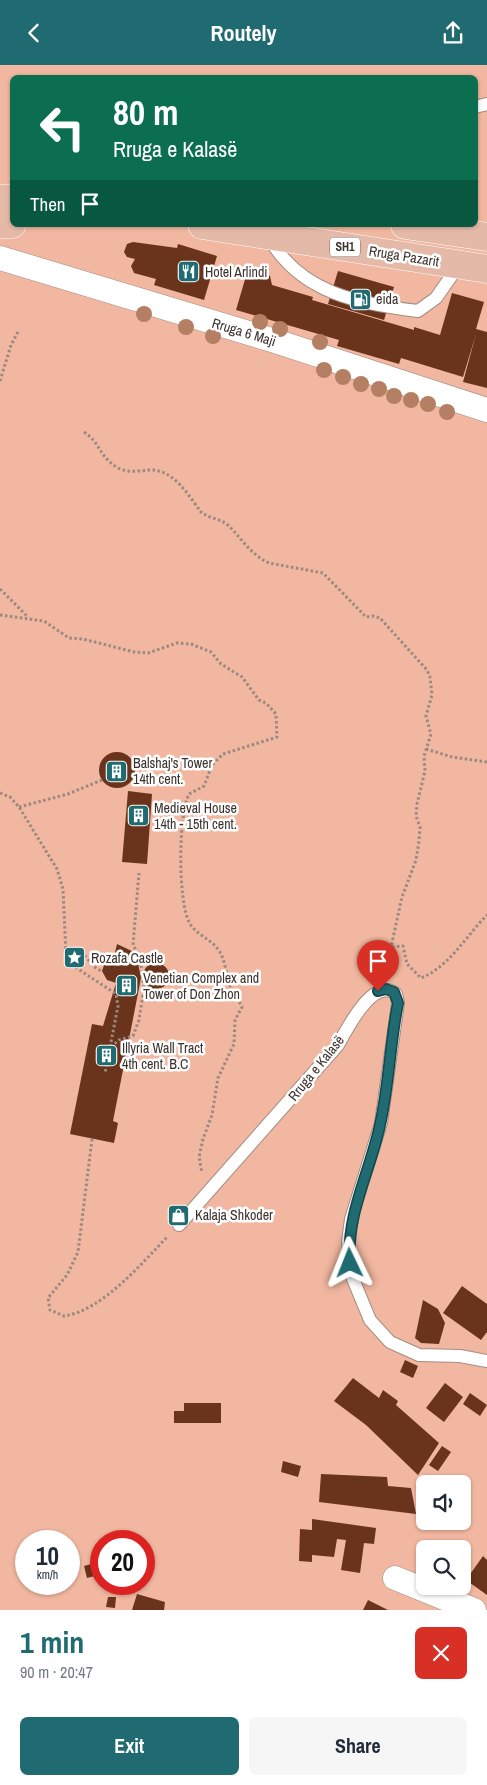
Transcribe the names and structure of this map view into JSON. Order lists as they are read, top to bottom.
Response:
{
  "streets": {
    "main road": ["SH1", "Rruga Pazarit"],
    "street": ["Rruga 6 Maji"],
    "lane": ["Rruga e Kalasë"]
  },
  "places": {
    "restaurant": ["Hotel Arlindi"],
    "fuel station": ["eida"],
    "building": [
      "Balshaj's Tower 14th cent.",
      "Medieval House 14th - 15th cent.",
      "Venetian Complex and Tower of Don Zhon",
      "Illyria Wall Tract 4th cent. B.C"
    ],
    "place": ["Rozafa Castle"],
    "shop": ["Kalaja Shkoder"]
  },
  "page": {
    "header": "Routely",
    "turn": ["80 m", "Rruga e Kalasë"],
    "then": "Then",
    "speed": "10 km/h",
    "limit": "20",
    "heading": ["1 min", "90 m · 20:47"],
    "buttons": ["Exit", "Share"]
  }
}
